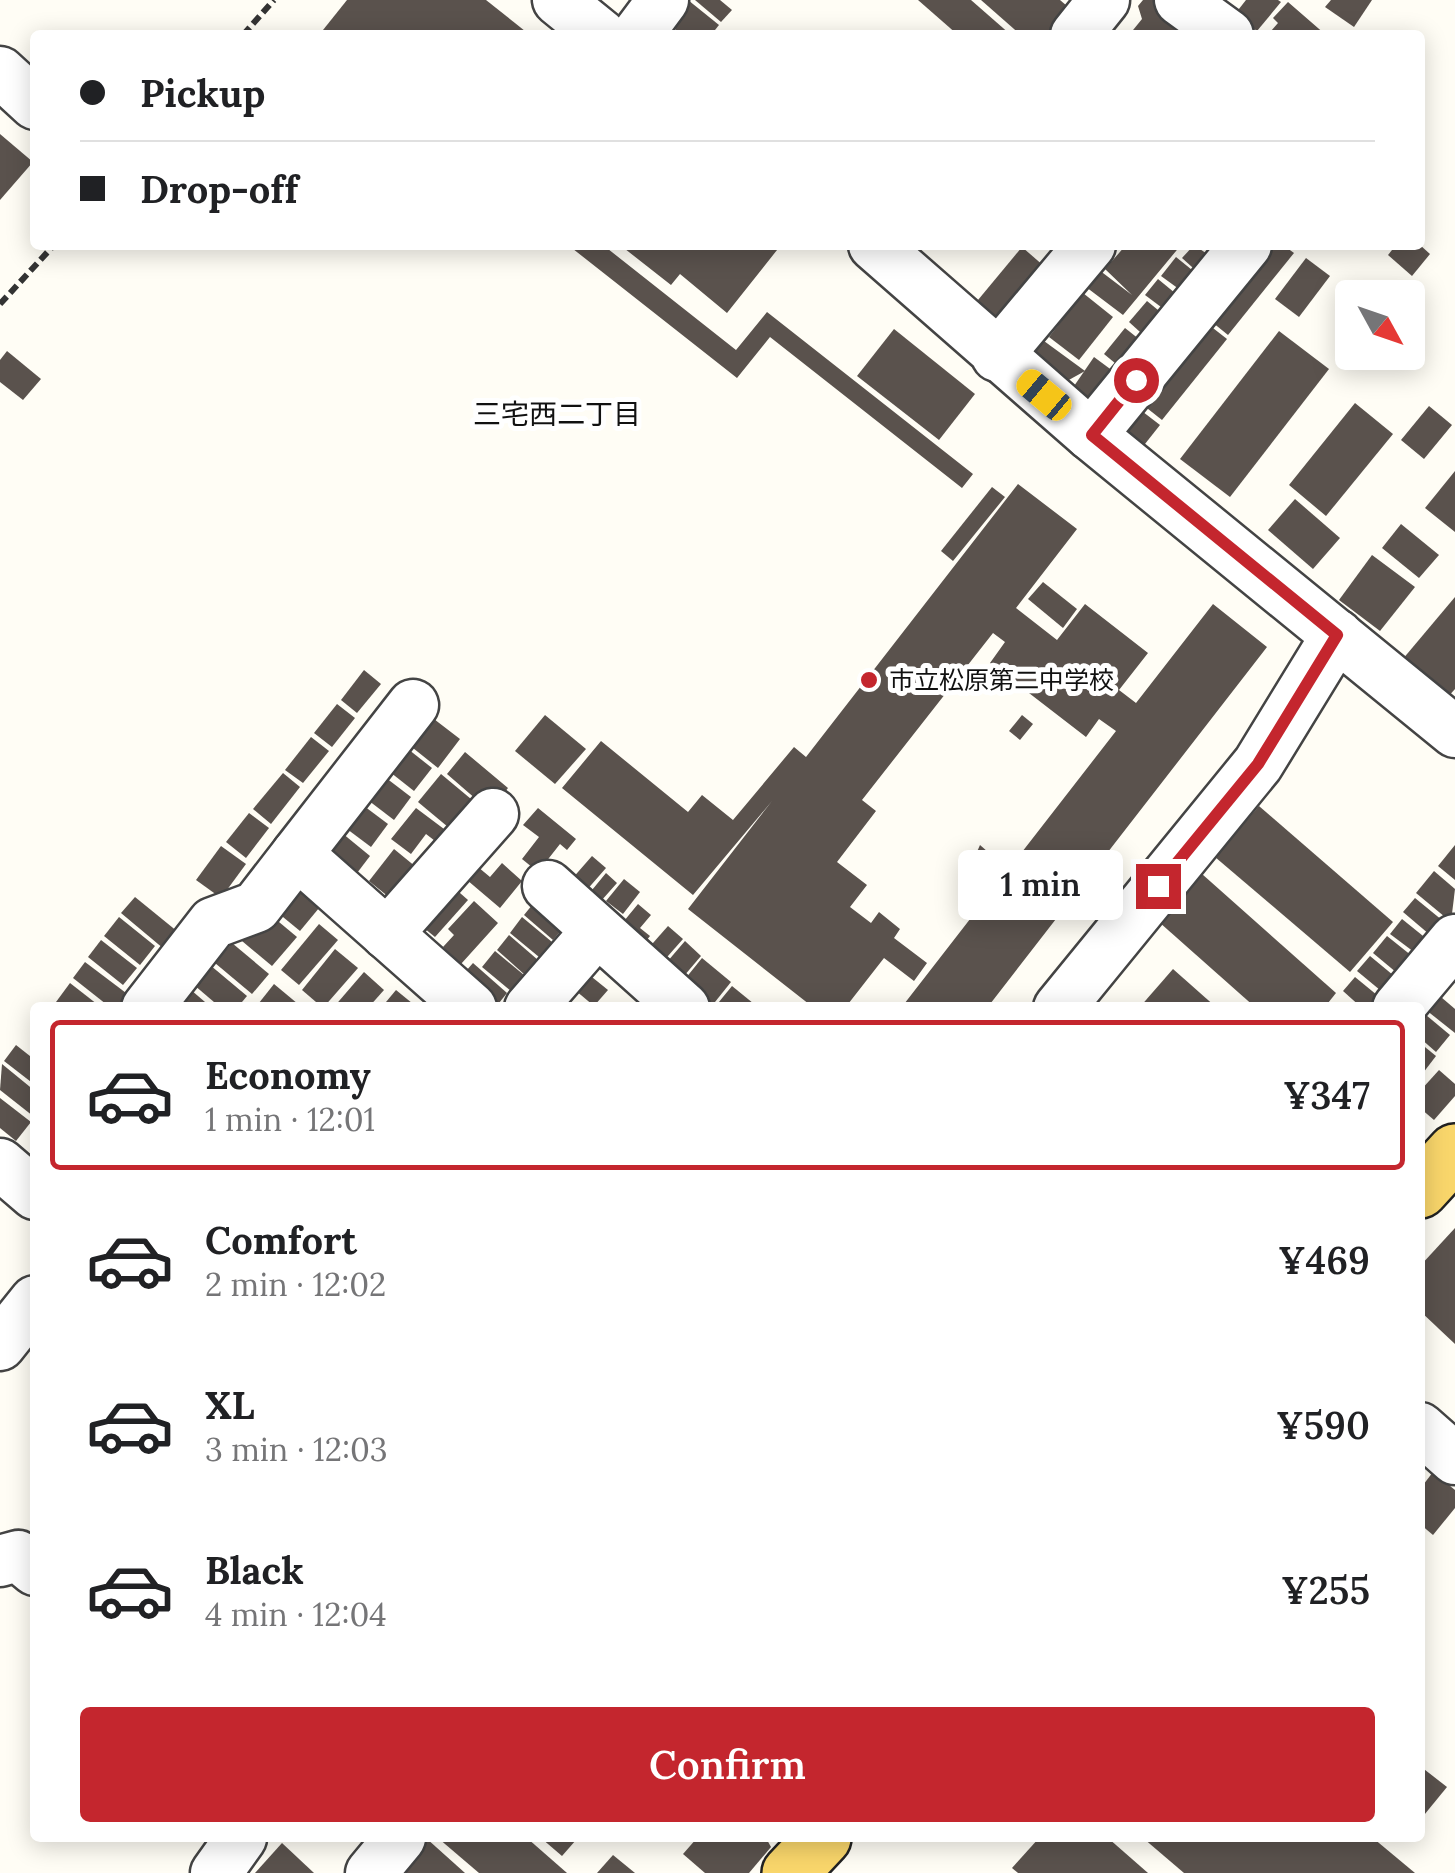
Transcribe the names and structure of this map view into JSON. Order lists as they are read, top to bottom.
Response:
{
  "districts": ["三宅西二丁目"],
  "places": ["市立松原第二中学校"],
  "north": "bottom right",
  "page": {
    "banner": ["Pickup", "Drop-off"],
    "bubble": "1 min",
    "list": [
      {
        "name": "Economy",
        "note": "1 min · 12:01",
        "value": "¥347"
      },
      {
        "name": "Comfort",
        "note": "2 min · 12:02",
        "value": "¥469"
      },
      {
        "name": "XL",
        "note": "3 min · 12:03",
        "value": "¥590"
      },
      {
        "name": "Black",
        "note": "4 min · 12:04",
        "value": "¥255"
      }
    ],
    "buttons": "Confirm"
  }
}
